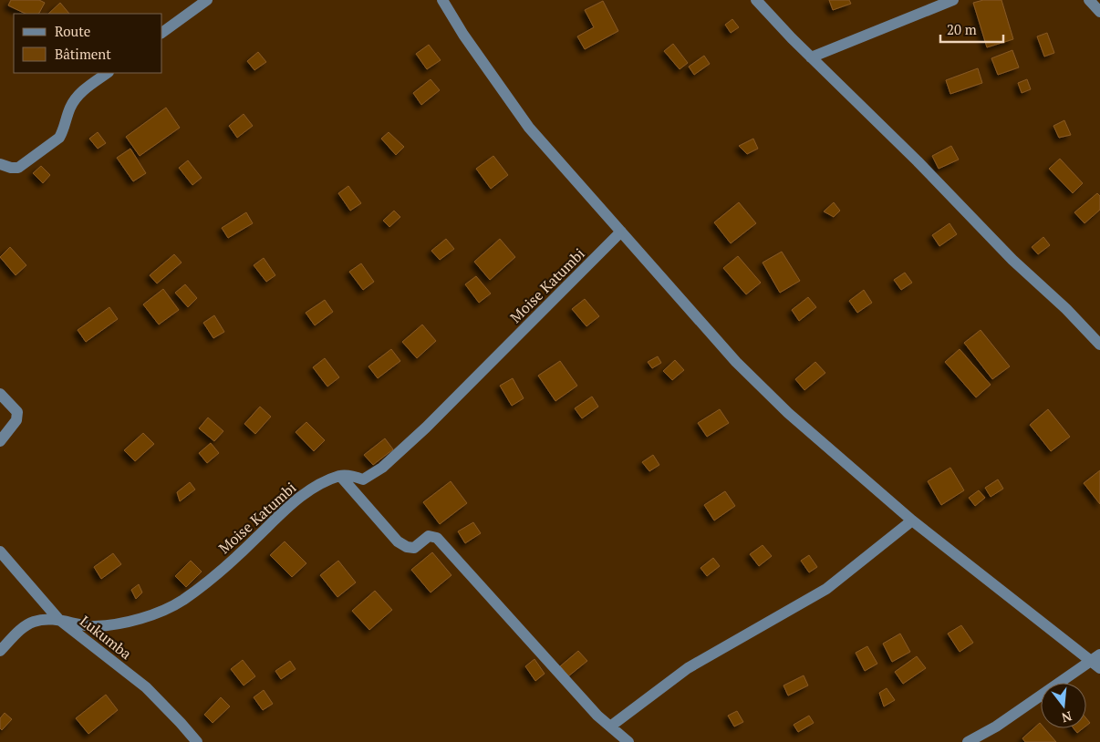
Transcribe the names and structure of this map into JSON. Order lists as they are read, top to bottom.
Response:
{
  "streets": {
    "street": ["Moise Katumbi", "Lukumba"]
  },
  "crossings": [
    ["Moise Katumbi", "Lukumba"]
  ],
  "legend": ["Route", "Bâtiment"],
  "scale_bar": "20 m",
  "north": "bottom"
}
